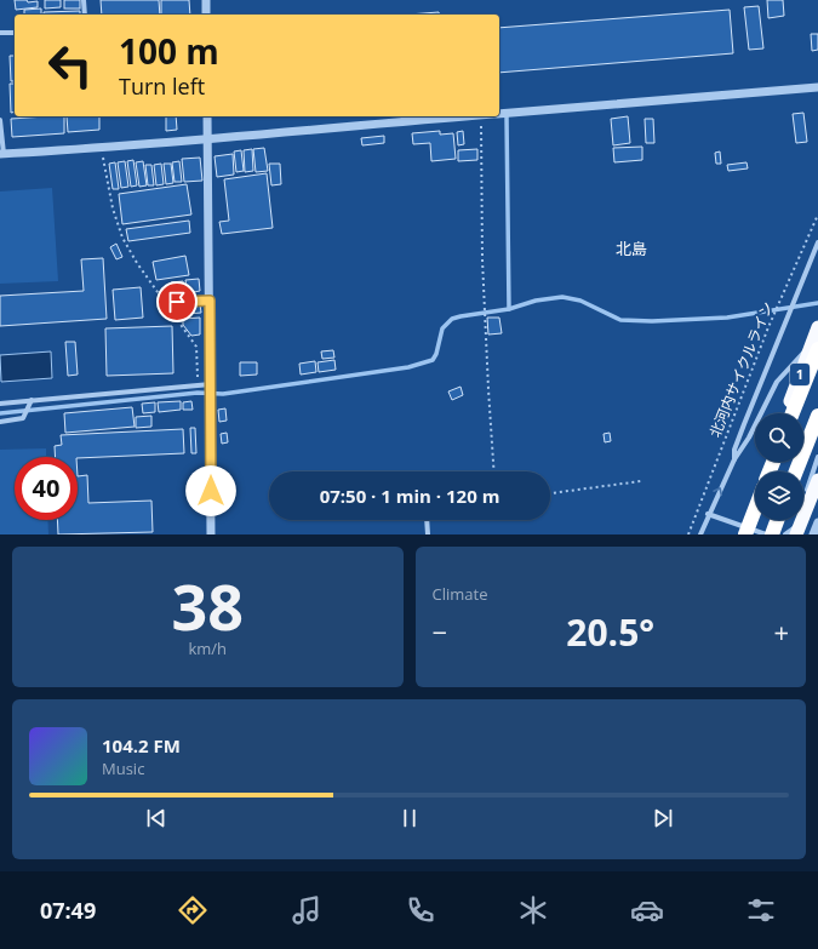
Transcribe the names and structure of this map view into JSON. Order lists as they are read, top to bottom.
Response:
{
  "streets": {
    "highway": ["1"],
    "path": ["北河内サイクルライン"]
  },
  "districts": ["北島"],
  "page": {
    "turn": ["100 m", "Turn left"],
    "limit": "40",
    "trip": "07:50 · 1 min · 120 m",
    "tile": [
      ["38", "km/h"],
      "Climate"
    ],
    "heat": ["−", "20.5°", "+"],
    "song": ["104.2 FM", "Music"],
    "tabs": "07:49"
  }
}
